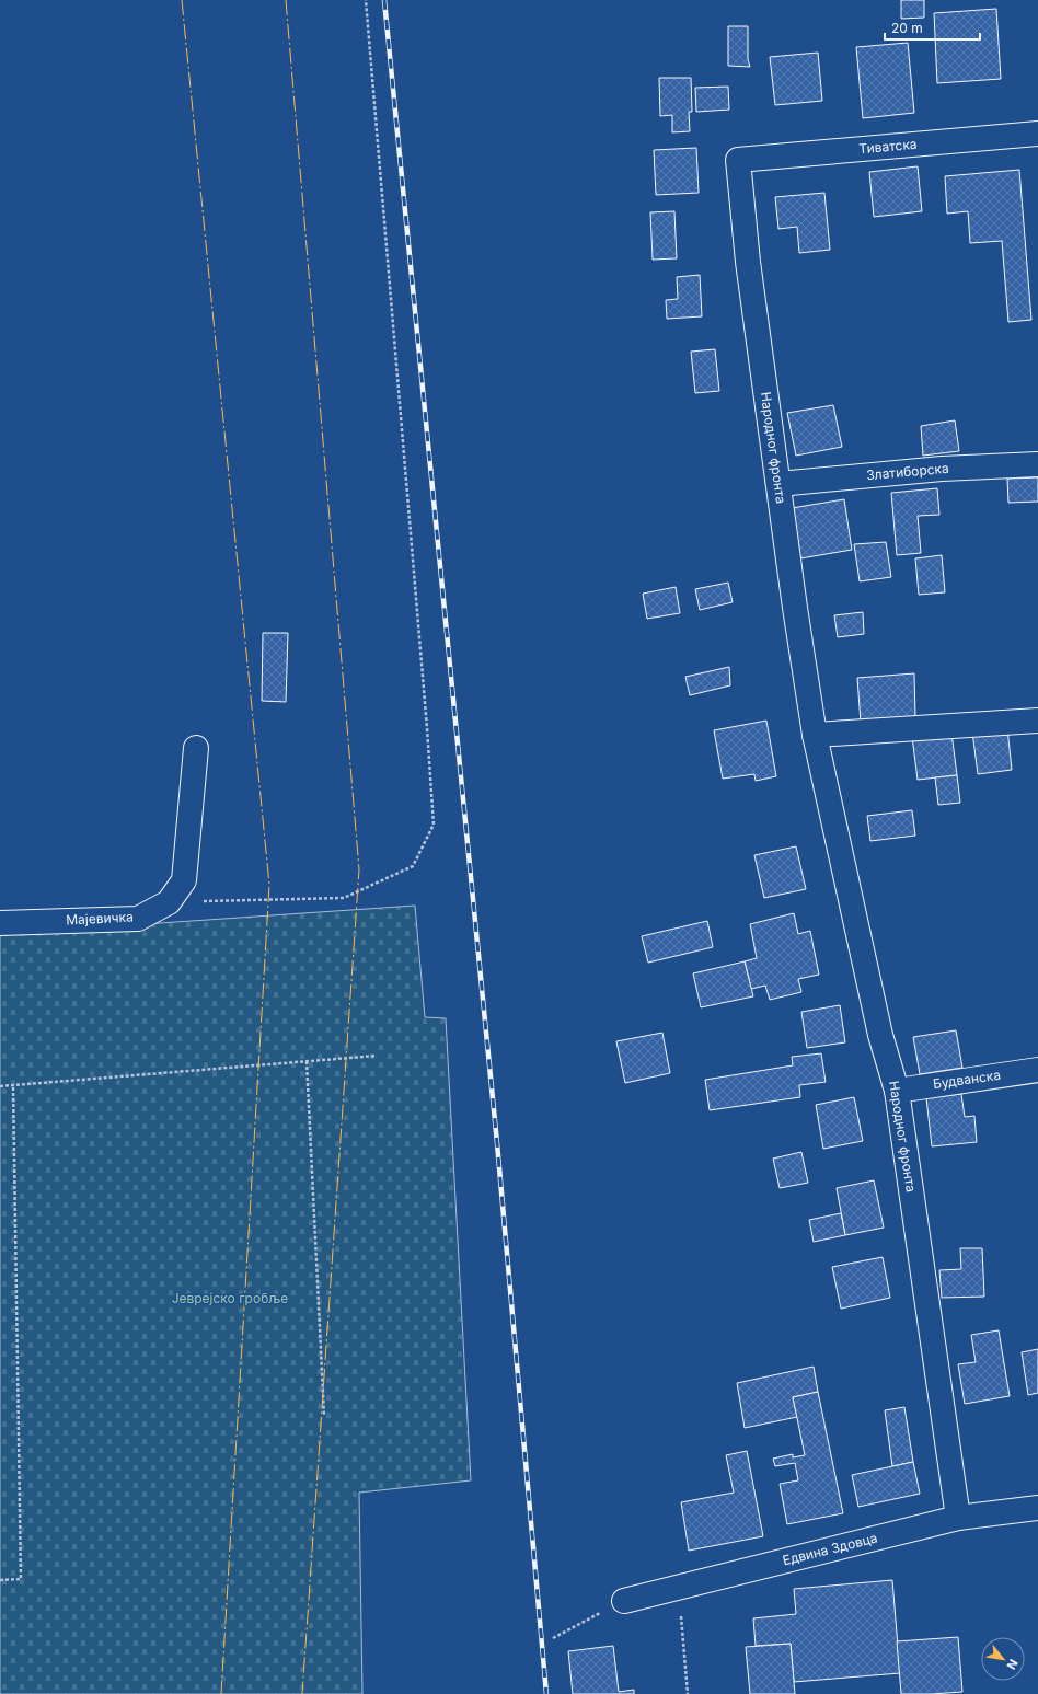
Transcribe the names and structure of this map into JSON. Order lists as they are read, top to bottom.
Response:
{
  "streets": {
    "street": [
      "Тиватска",
      "Народног фронта",
      "Златиборска",
      "Мајевичка",
      "Будванска",
      "Едвина Здовца"
    ]
  },
  "crossings": [
    ["Тиватска", "Народног фронта"],
    ["Народног фронта", "Златиборска"],
    ["Народног фронта", "Будванска"],
    ["Народног фронта", "Едвина Здовца"]
  ],
  "parks": ["Јеврејско гробље"],
  "scale_bar": "20 m",
  "north": "bottom right"
}
